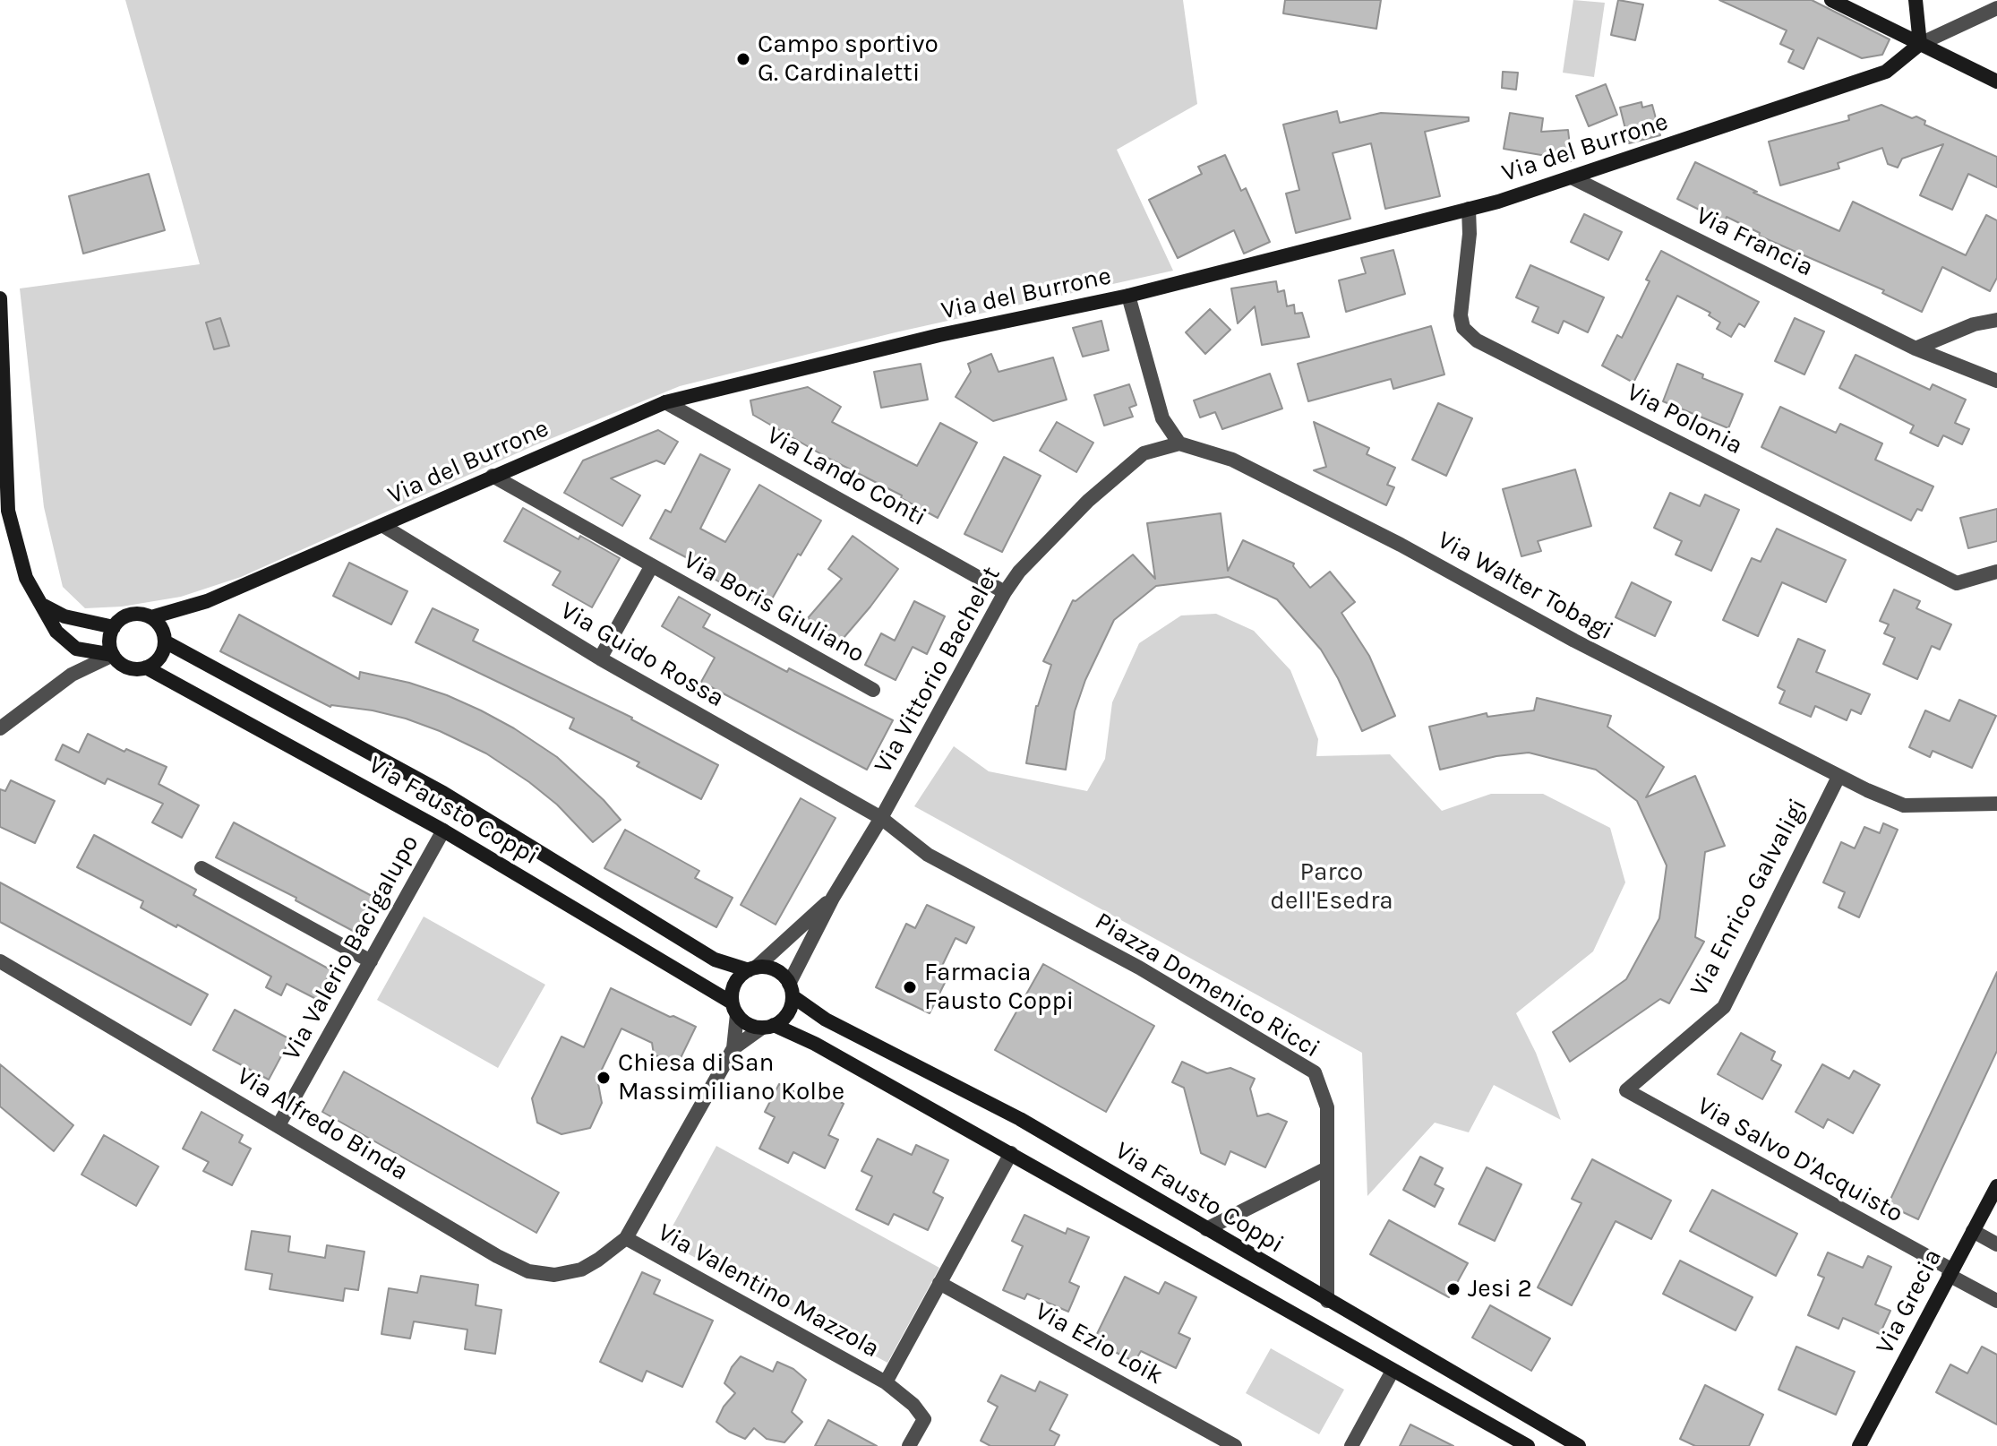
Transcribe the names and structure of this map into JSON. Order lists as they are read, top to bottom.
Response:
{
  "streets": {
    "street": [
      "Via del Burrone",
      "Via Francia",
      "Via Polonia",
      "Via Lando Conti",
      "Via Walter Tobagi",
      "Via Boris Giuliano",
      "Via Guido Rossa",
      "Via Vittorio Bachelet",
      "Via Fausto Coppi",
      "Via Enrico Galvaligi",
      "Via Valerio Bacigalupo",
      "Piazza Domenico Ricci",
      "Via Alfredo Binda",
      "Via Salvo D'Acquisto",
      "Via Valentino Mazzola",
      "Via Grecia",
      "Via Ezio Loik"
    ]
  },
  "crossings": [
    ["Via del Burrone", "Via Francia"],
    ["Via del Burrone", "Via Polonia"],
    ["Via del Burrone", "Via Lando Conti"],
    ["Via del Burrone", "Via Boris Giuliano"],
    ["Via del Burrone", "Via Guido Rossa"],
    ["Via del Burrone", "Via Fausto Coppi"],
    ["Via Lando Conti", "Via Vittorio Bachelet"],
    ["Via Walter Tobagi", "Via Vittorio Bachelet"],
    ["Via Walter Tobagi", "Via Enrico Galvaligi"],
    ["Via Boris Giuliano", "Via Guido Rossa"],
    ["Via Guido Rossa", "Via Vittorio Bachelet"],
    ["Via Guido Rossa", "Piazza Domenico Ricci"],
    ["Via Vittorio Bachelet", "Via Fausto Coppi"],
    ["Via Vittorio Bachelet", "Piazza Domenico Ricci"],
    ["Via Fausto Coppi", "Via Valerio Bacigalupo"],
    ["Via Fausto Coppi", "Piazza Domenico Ricci"],
    ["Via Fausto Coppi", "Via Valentino Mazzola"],
    ["Via Enrico Galvaligi", "Via Salvo D'Acquisto"],
    ["Via Valerio Bacigalupo", "Via Alfredo Binda"],
    ["Via Alfredo Binda", "Via Valentino Mazzola"],
    ["Via Salvo D'Acquisto", "Via Grecia"],
    ["Via Valentino Mazzola", "Via Ezio Loik"]
  ],
  "parks": ["Parco dell'Esedra"],
  "places": [
    "Campo sportivo G. Cardinaletti",
    "Farmacia Fausto Coppi",
    "Chiesa di San Massimiliano Kolbe",
    "Jesi 2"
  ]
}
